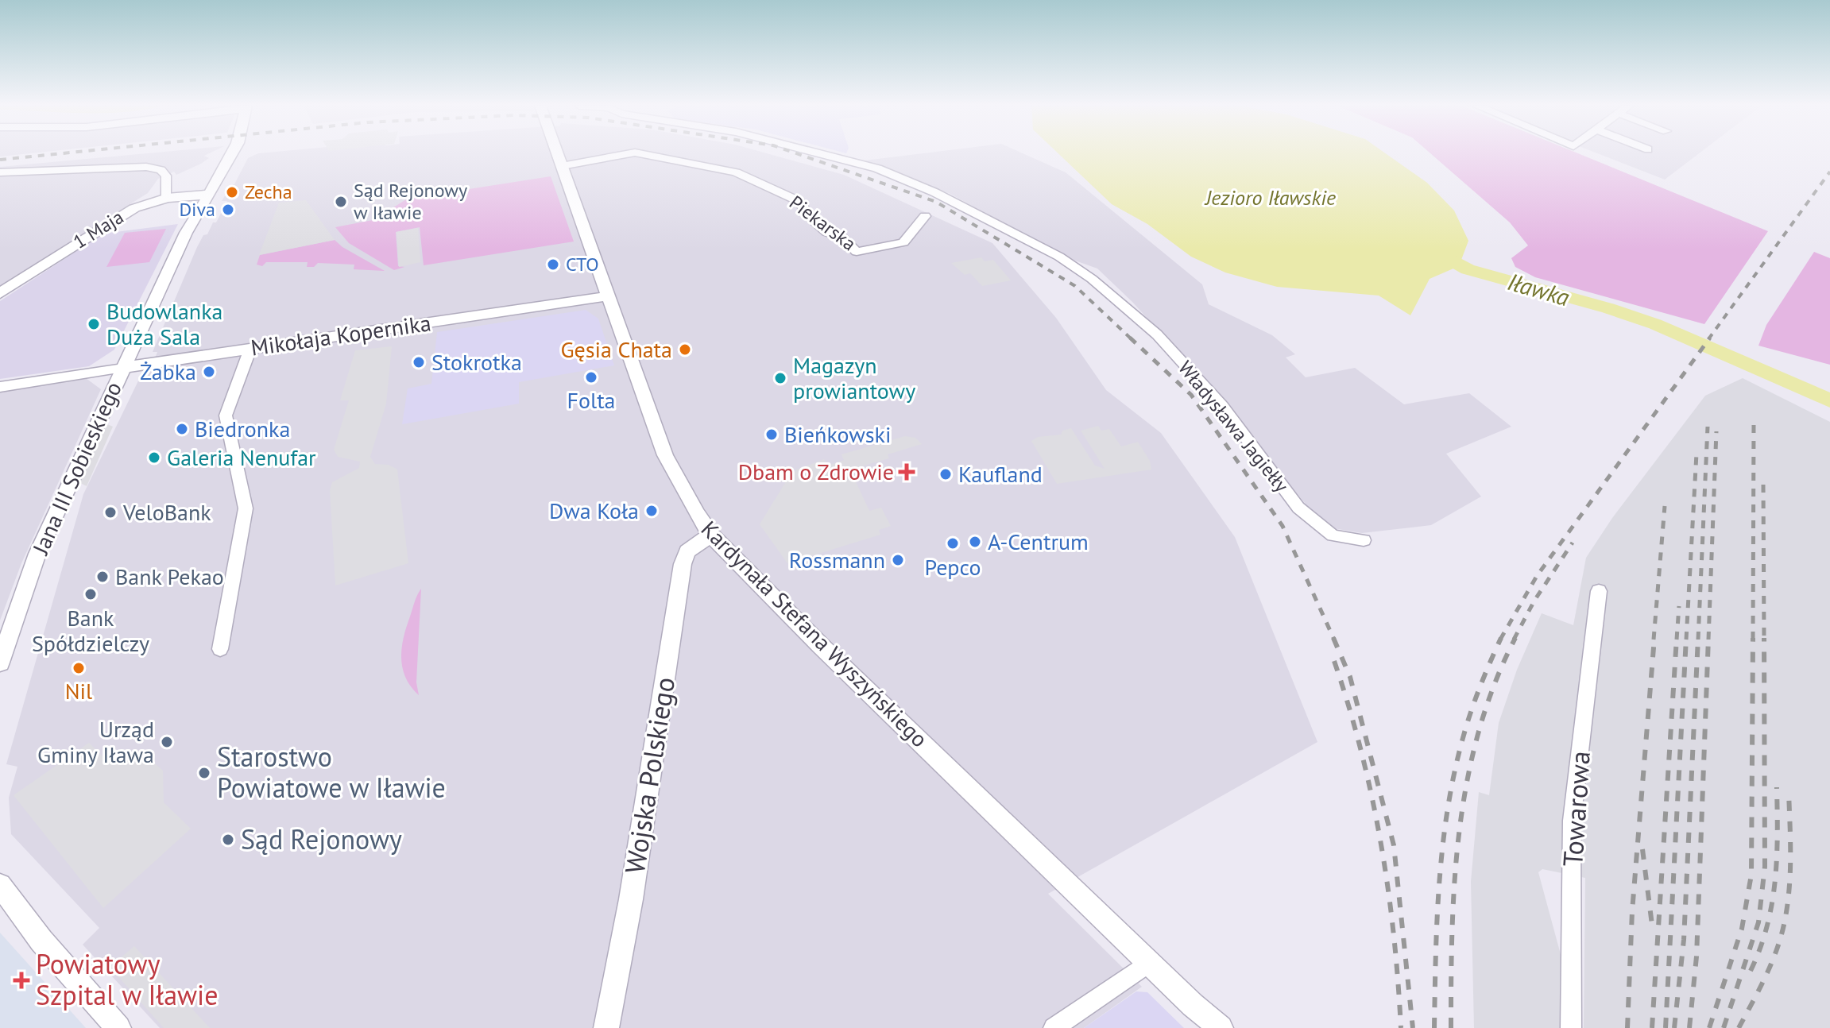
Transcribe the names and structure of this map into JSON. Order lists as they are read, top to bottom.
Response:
{
  "streets": {
    "street": [
      "Piekarska",
      "1 Maja",
      "Mikołaja Kopernika",
      "Władysława Jagiełły",
      "Jana III Sobieskiego",
      "Kardynała Stefana Wyszyńskiego",
      "Wojska Polskiego",
      "Towarowa"
    ]
  },
  "crossings": [
    ["Piekarska", "Kardynała Stefana Wyszyńskiego"],
    ["1 Maja", "Jana III Sobieskiego"],
    ["Mikołaja Kopernika", "Jana III Sobieskiego"],
    ["Mikołaja Kopernika", "Kardynała Stefana Wyszyńskiego"],
    ["Kardynała Stefana Wyszyńskiego", "Wojska Polskiego"]
  ],
  "water": ["Jezioro Iławskie", "Iławka"],
  "places": {
    "other": [
      "Zecha",
      "Sąd Rejonowy w Iławie",
      "Diva",
      "CTO",
      "Budowlanka Duża Sala",
      "Gęsia Chata",
      "Stokrotka",
      "Żabka",
      "Folta",
      "Magazyn prowiantowy",
      "Biedronka",
      "Bieńkowski",
      "Galeria Nenufar",
      "Kaufland",
      "Dwa Koła",
      "VeloBank",
      "A-Centrum",
      "Pepco",
      "Rossmann",
      "Bank Pekao",
      "Bank Spółdzielczy",
      "Nil",
      "Urząd Gminy Iława",
      "Starostwo Powiatowe w Iławie",
      "Sąd Rejonowy"
    ],
    "health": ["Dbam o Zdrowie", "Powiatowy Szpital w Iławie"]
  }
}
